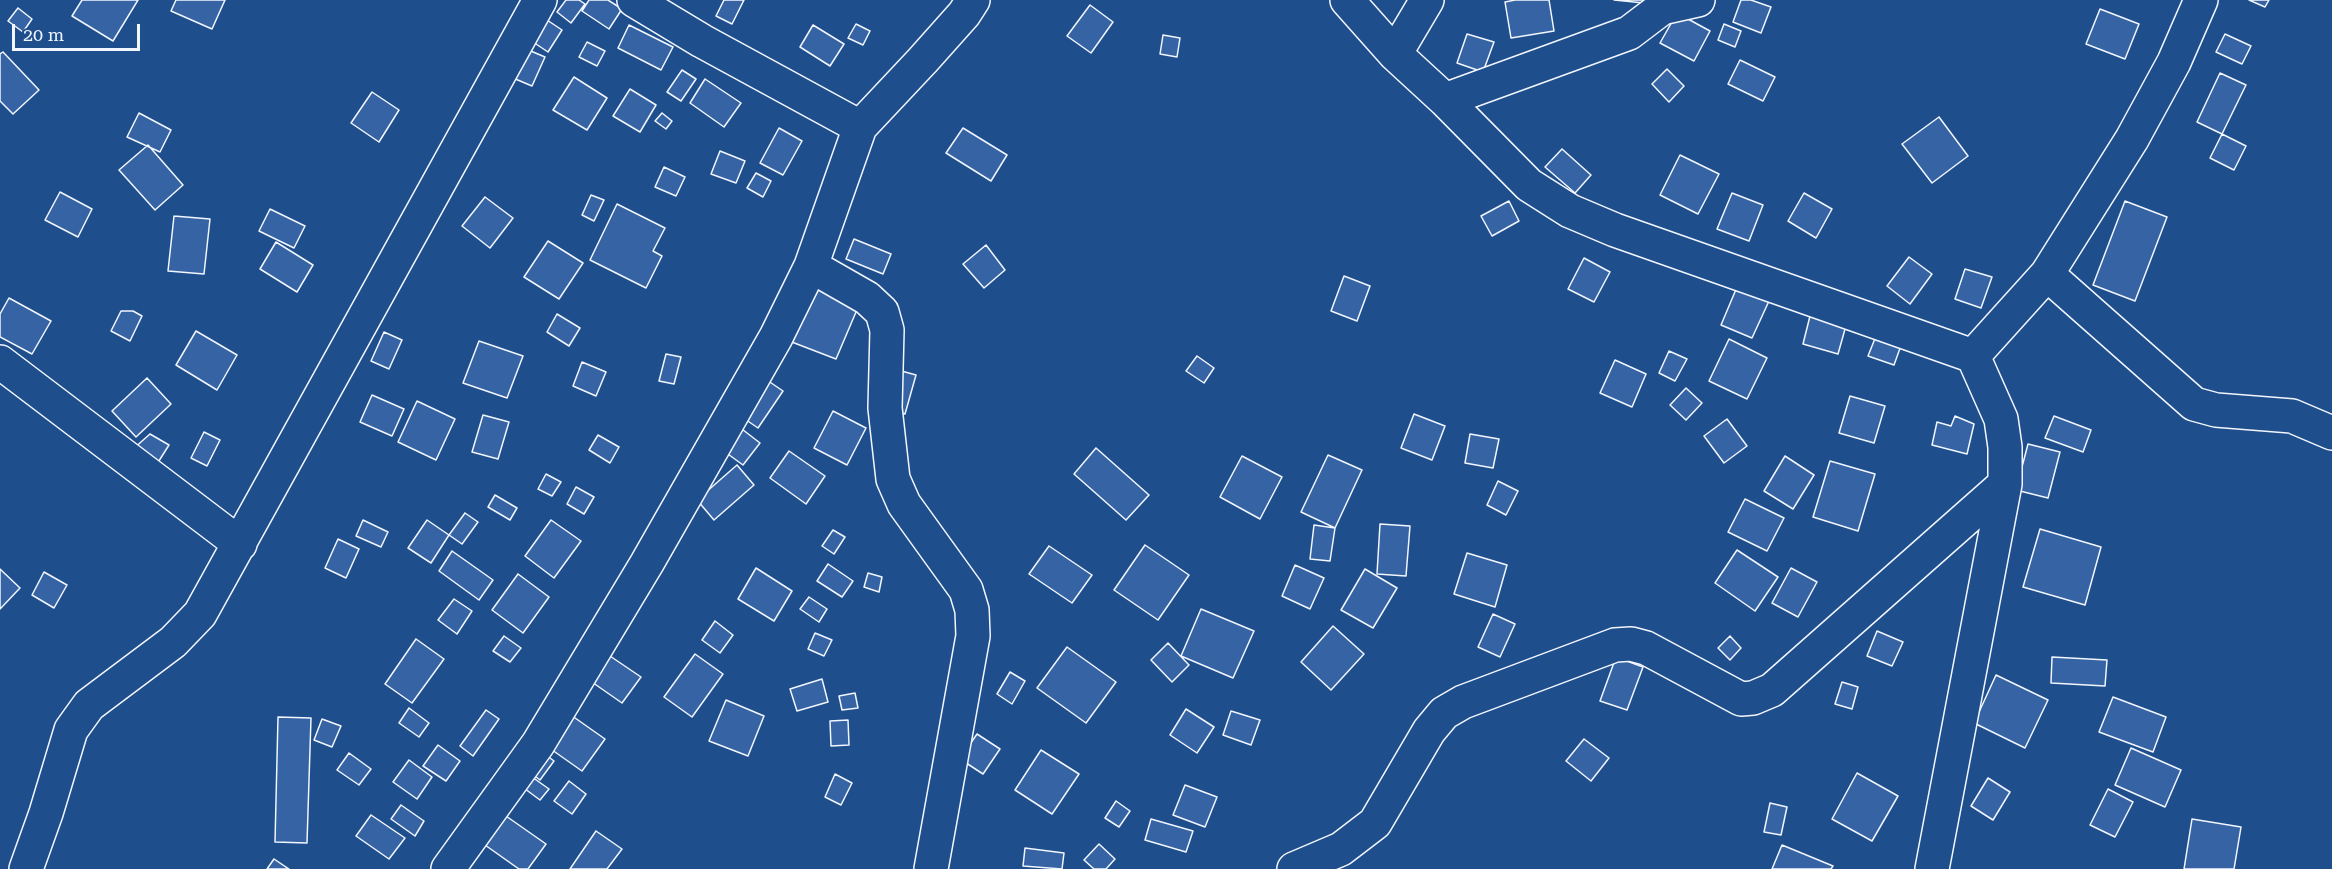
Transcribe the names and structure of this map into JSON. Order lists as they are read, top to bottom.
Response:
{
  "scale_bar": "20 m"
}
